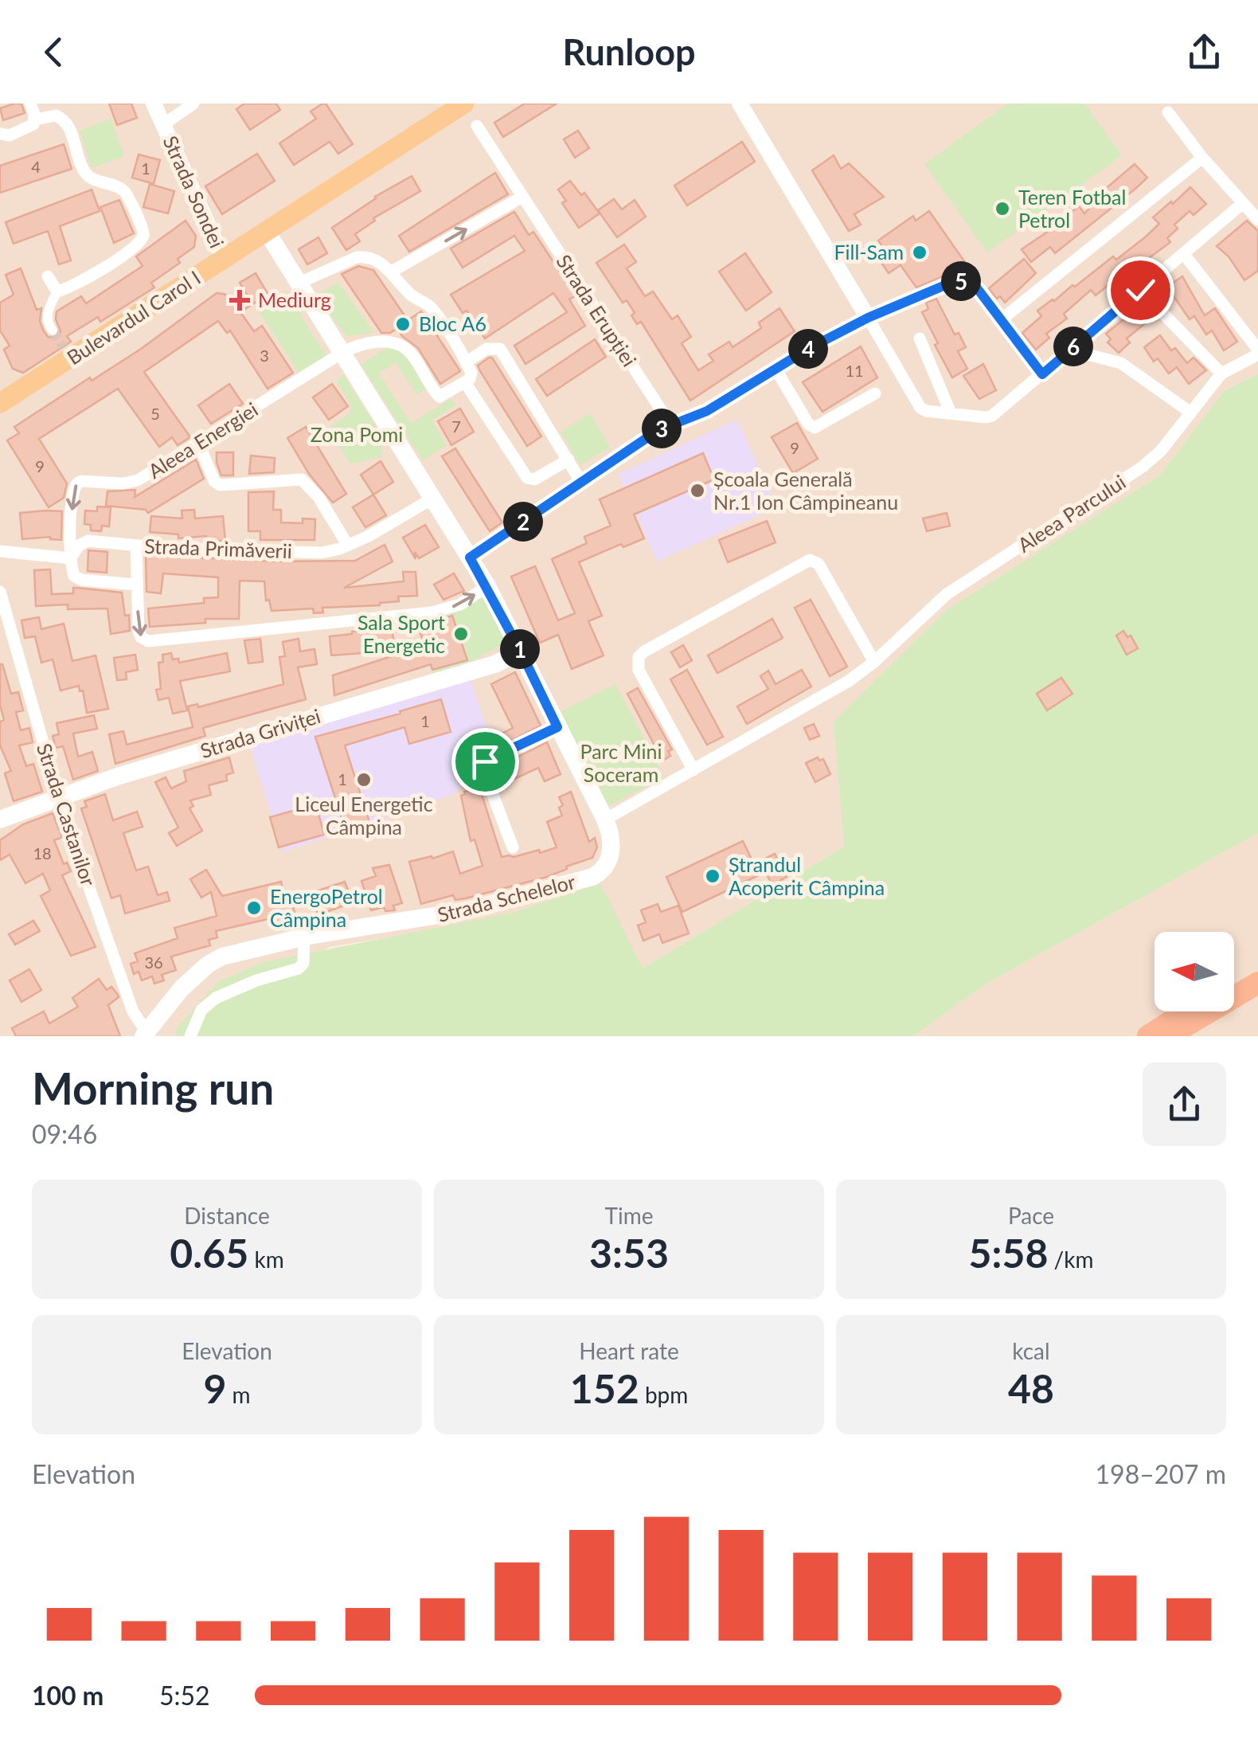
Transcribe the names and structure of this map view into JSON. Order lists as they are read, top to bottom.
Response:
{
  "streets": {
    "main road": ["Bulevardul Carol I", "Strada Griviței", "Strada Schelelor"],
    "street": [
      "Strada Sondei",
      "Strada Erupției",
      "Aleea Energiei",
      "Aleea Parcului",
      "Strada Primăverii",
      "Strada Castanilor"
    ]
  },
  "crossings": [
    ["Strada Sondei", "Bulevardul Carol I"],
    ["Bulevardul Carol I", "Strada Schelelor"],
    ["Aleea Energiei", "Strada Primăverii"],
    ["Aleea Energiei", "Strada Schelelor"],
    ["Aleea Parcului", "Strada Schelelor"],
    ["Strada Primăverii", "Strada Schelelor"],
    ["Strada Griviței", "Strada Castanilor"],
    ["Strada Griviței", "Strada Schelelor"],
    ["Strada Castanilor", "Strada Schelelor"]
  ],
  "parks": ["Zona Pomi", "Parc Mini Soceram"],
  "places": {
    "other": [
      "Teren Fotbal Petrol",
      "Fill-Sam",
      "Bloc A6",
      "Școala Generală Nr.1 Ion Câmpineanu",
      "Sala Sport Energetic",
      "Liceul Energetic Câmpina",
      "Ștrandul Acoperit Câmpina",
      "EnergoPetrol Câmpina"
    ],
    "health": ["Mediurg"]
  },
  "house_numbers": [
    "4",
    "1",
    "3",
    "11",
    "5",
    "7",
    "9",
    "9",
    "1",
    "1",
    "18",
    "36"
  ],
  "north": "left",
  "page": {
    "header": "Runloop",
    "pins": [
      "5",
      "6",
      "4",
      "3",
      "2",
      "1"
    ],
    "heading": ["Morning run", "09:46"],
    "stats": [
      ["Distance", "0.65 km"],
      ["Time", "3:53"],
      ["Pace", "5:58 /km"],
      ["Elevation", "9 m"],
      ["Heart rate", "152 bpm"],
      ["kcal", "48"]
    ],
    "chart": ["Elevation", "198–207 m"],
    "list": [
      {
        "name": "100 m",
        "note": "5:52"
      }
    ]
  }
}
